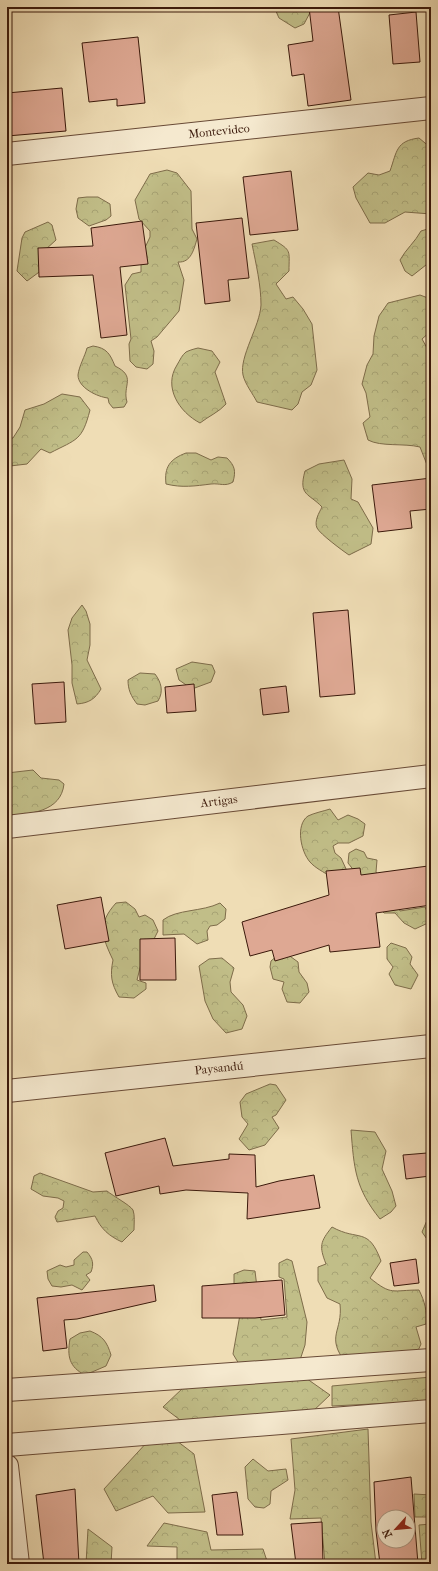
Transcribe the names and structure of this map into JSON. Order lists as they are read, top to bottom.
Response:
{
  "streets": {
    "street": ["Montevideo", "Artigas", "Paysandú"]
  },
  "north": "bottom left"
}
